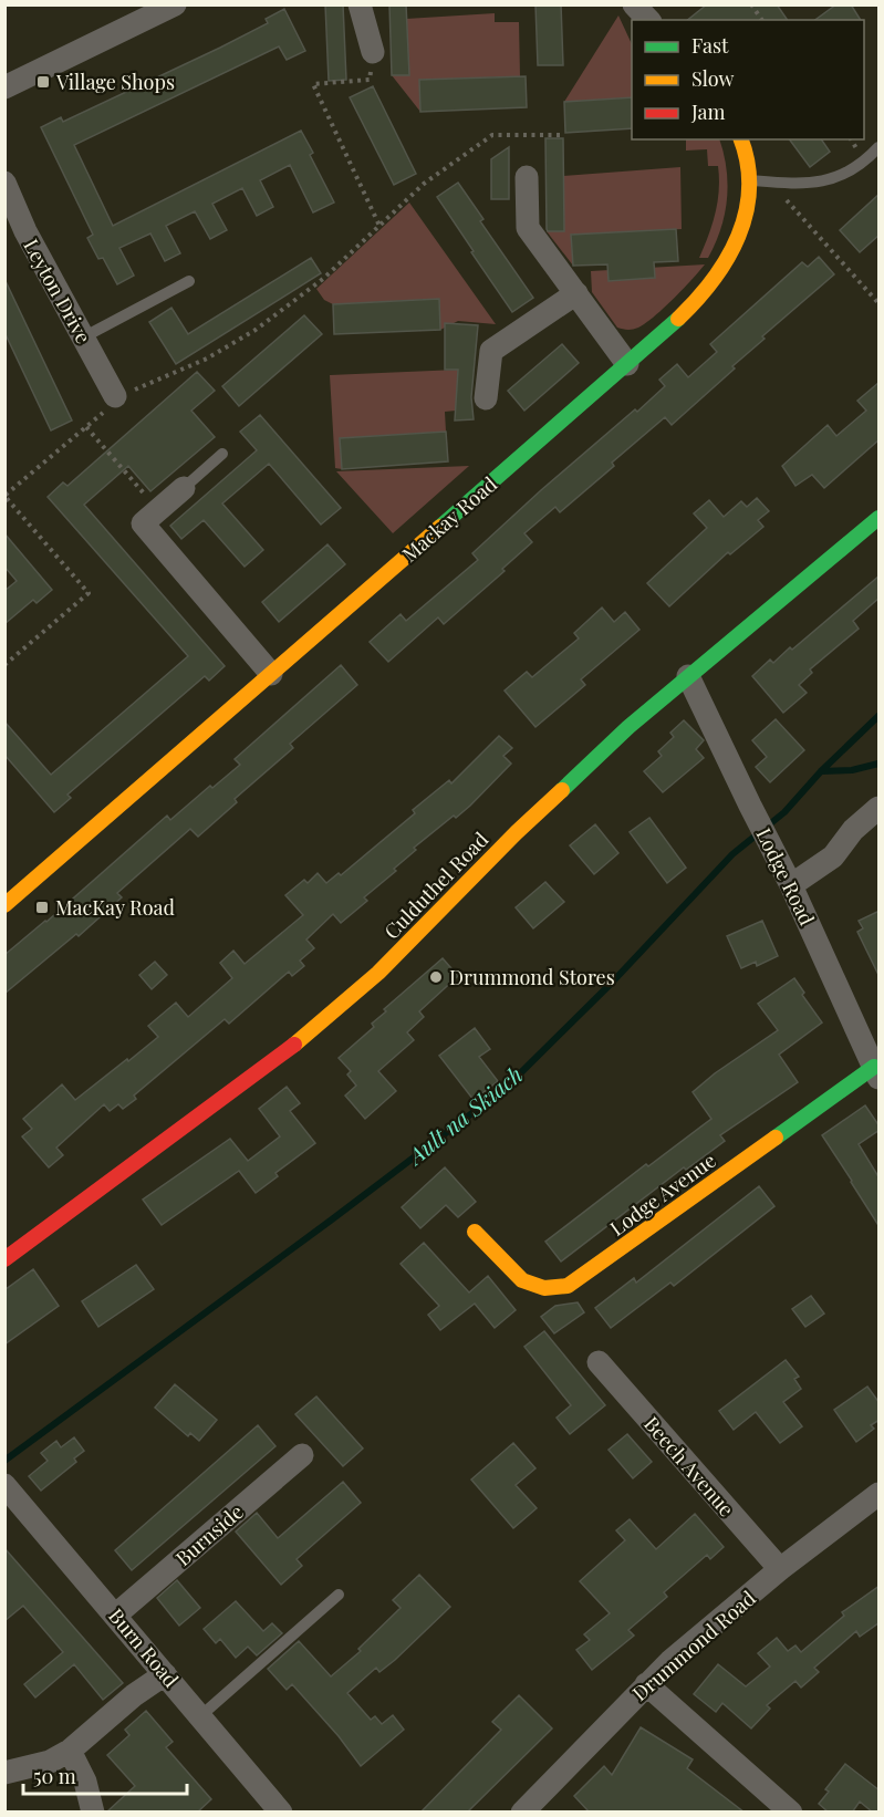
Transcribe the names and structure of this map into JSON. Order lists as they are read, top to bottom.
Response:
{
  "streets": {
    "street": [
      "Leyton Drive",
      "Mackay Road",
      "Lodge Road",
      "Culduthel Road",
      "Lodge Avenue",
      "Beech Avenue",
      "Burnside",
      "Drummond Road",
      "Burn Road"
    ]
  },
  "crossings": [
    ["Lodge Road", "Culduthel Road"],
    ["Lodge Road", "Lodge Avenue"],
    ["Beech Avenue", "Drummond Road"],
    ["Burnside", "Burn Road"]
  ],
  "water": ["Ault na Skiach"],
  "places": {
    "transit": ["Village Shops", "MacKay Road"],
    "other": ["Drummond Stores"]
  },
  "legend": ["Fast", "Slow", "Jam"],
  "scale_bar": "50 m"
}
